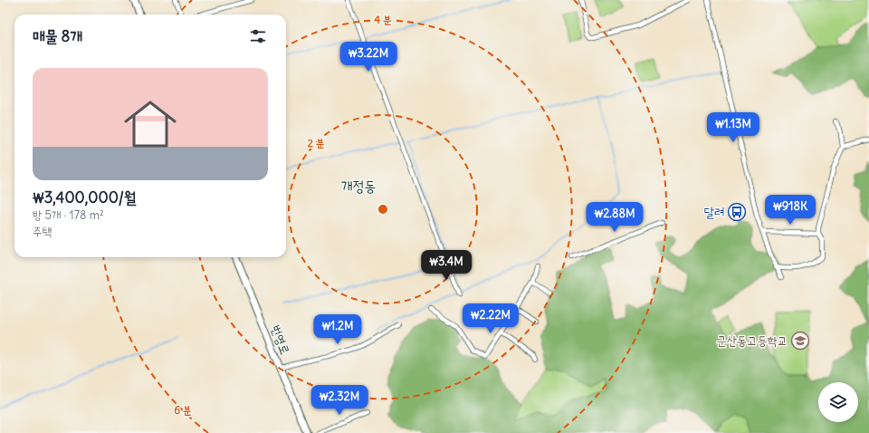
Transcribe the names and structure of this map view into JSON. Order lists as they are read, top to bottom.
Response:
{
  "streets": {
    "main road": ["번영로"]
  },
  "districts": ["개정동"],
  "places": {
    "bus stop": ["달려"],
    "school or university": ["군산동고등학교"]
  },
  "page": {
    "heading": "매물 8개",
    "price": [
      "₩3.22M",
      "₩1.13M",
      "₩918K",
      "₩2.88M",
      "₩3.4M",
      "₩2.22M",
      "₩1.2M",
      "₩2.32M"
    ],
    "list": [
      {
        "name": "₩3,400,000/월",
        "note": "방 5개 · 178 m² · 주택"
      }
    ]
  },
  "rings": ["4 분", "2 분", "6 분"]
}
